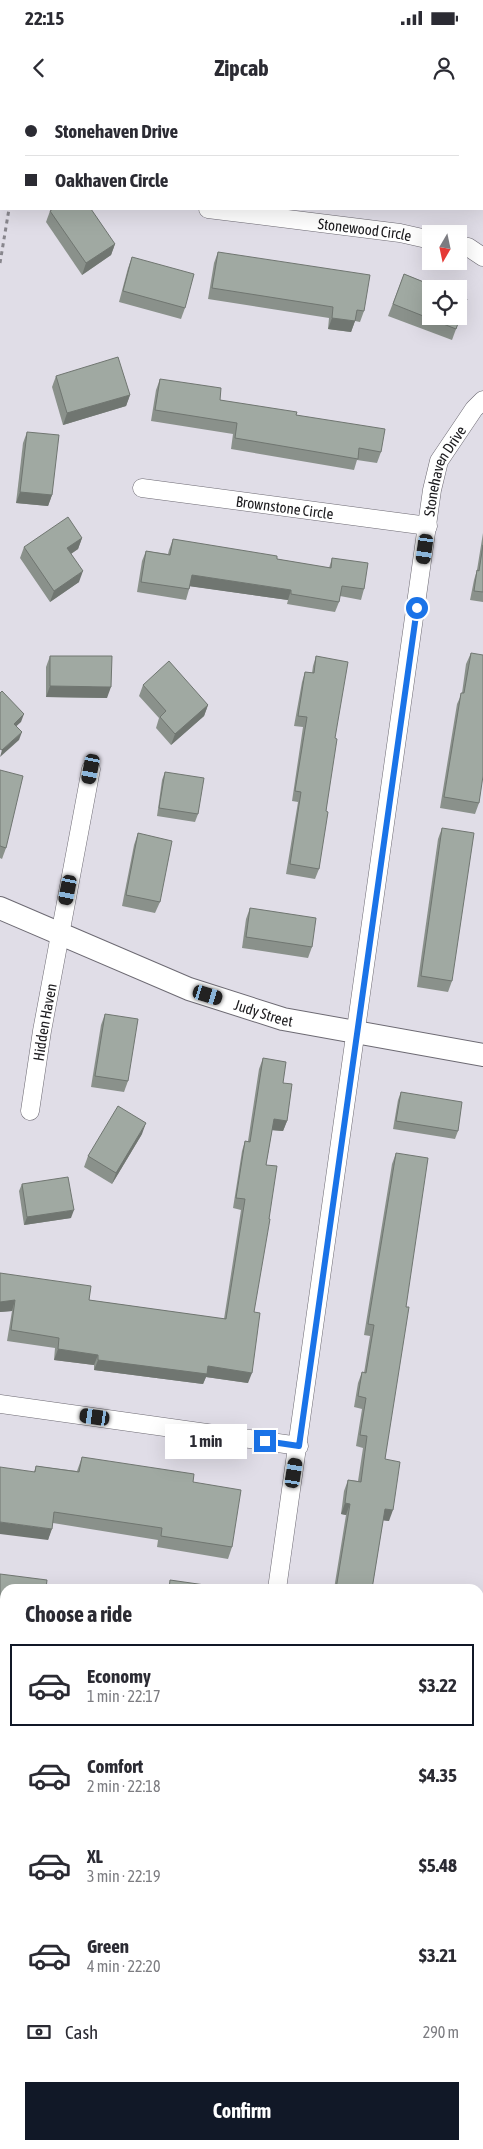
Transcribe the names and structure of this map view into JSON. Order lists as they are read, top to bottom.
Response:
{
  "streets": {
    "street": [
      "Stonewood Circle",
      "Stonehaven Drive",
      "Brownstone Circle",
      "Judy Street",
      "Hidden Haven"
    ]
  },
  "crossings": [
    ["Stonehaven Drive", "Brownstone Circle"],
    ["Stonehaven Drive", "Judy Street"],
    ["Judy Street", "Hidden Haven"]
  ],
  "north": "bottom",
  "page": {
    "status": "22:15",
    "header": "Zipcab",
    "banner": ["Stonehaven Drive", "Oakhaven Circle"],
    "bubble": "1 min",
    "heading": "Choose a ride",
    "list": [
      {
        "name": "Economy",
        "note": "1 min · 22:17",
        "value": "$3.22"
      },
      {
        "name": "Comfort",
        "note": "2 min · 22:18",
        "value": "$4.35"
      },
      {
        "name": "XL",
        "note": "3 min · 22:19",
        "value": "$5.48"
      },
      {
        "name": "Green",
        "note": "4 min · 22:20",
        "value": "$3.21"
      }
    ],
    "pay": ["Cash", "290 m"],
    "buttons": "Confirm"
  }
}
